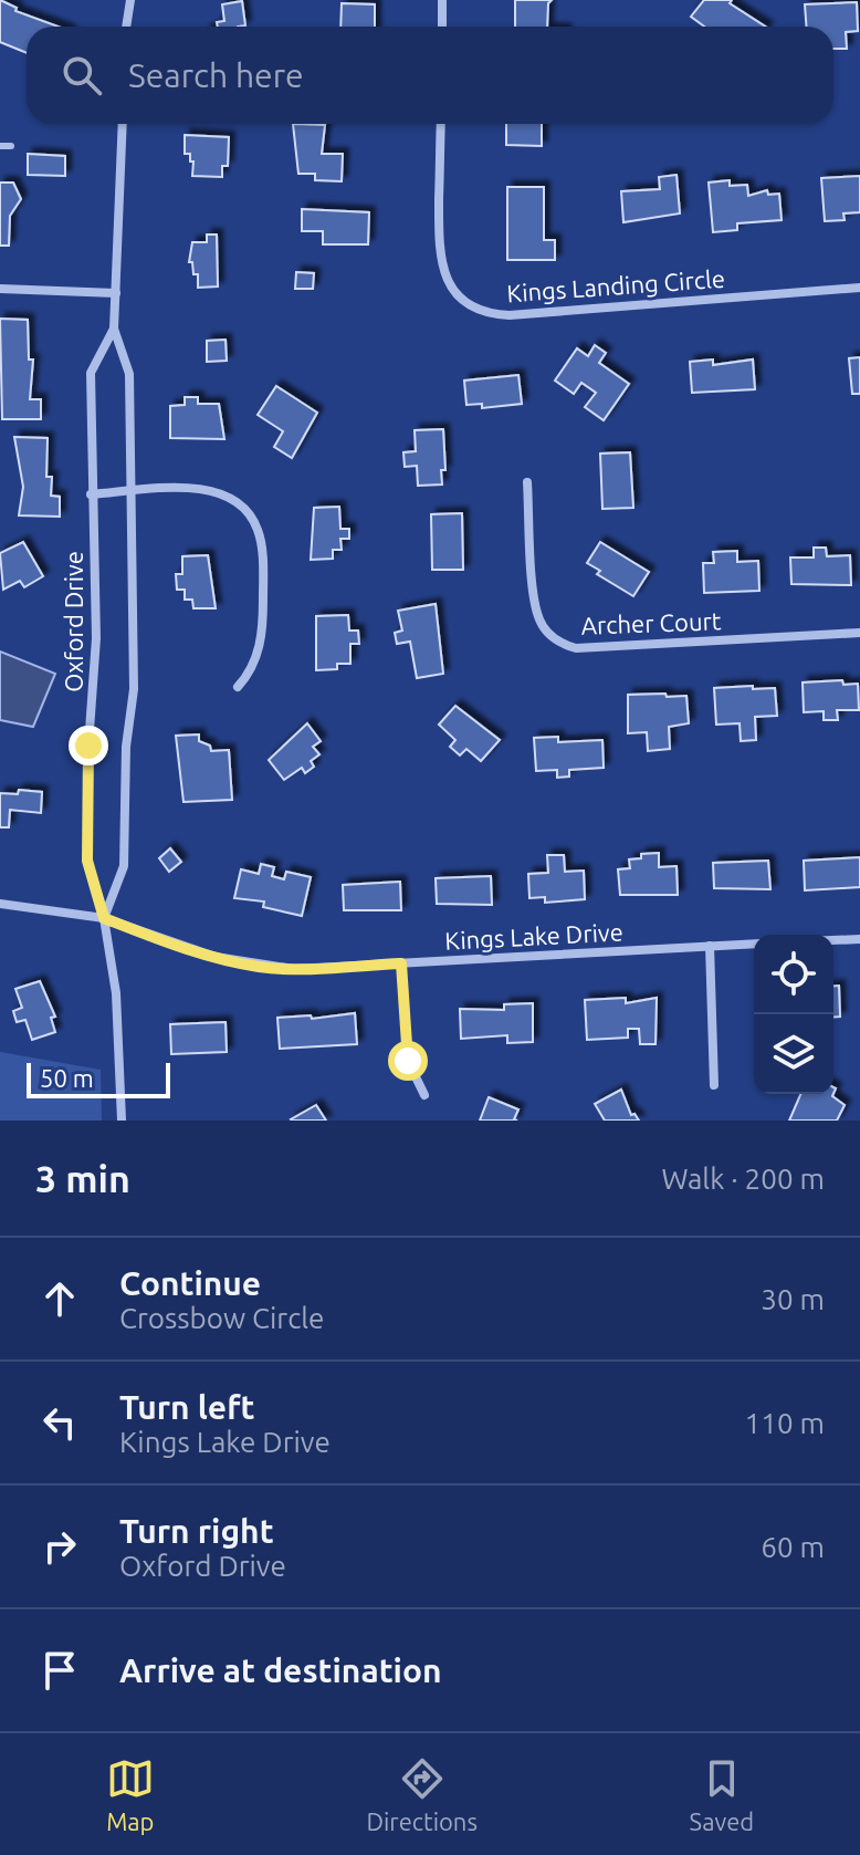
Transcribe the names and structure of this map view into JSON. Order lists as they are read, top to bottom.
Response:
{
  "streets": {
    "street": [
      "Kings Landing Circle",
      "Oxford Drive",
      "Archer Court",
      "Kings Lake Drive"
    ]
  },
  "crossings": [
    ["Oxford Drive", "Kings Lake Drive"]
  ],
  "scale_bar": "50 m",
  "page": {
    "search": "Search here",
    "scale": "50 m",
    "heading": ["3 min", "Walk · 200 m"],
    "list": [
      ["Continue", "Crossbow Circle", "30 m"],
      ["Turn left", "Kings Lake Drive", "110 m"],
      ["Turn right", "Oxford Drive", "60 m"],
      "Arrive at destination"
    ],
    "nav": ["Map", "Directions", "Saved"]
  }
}
